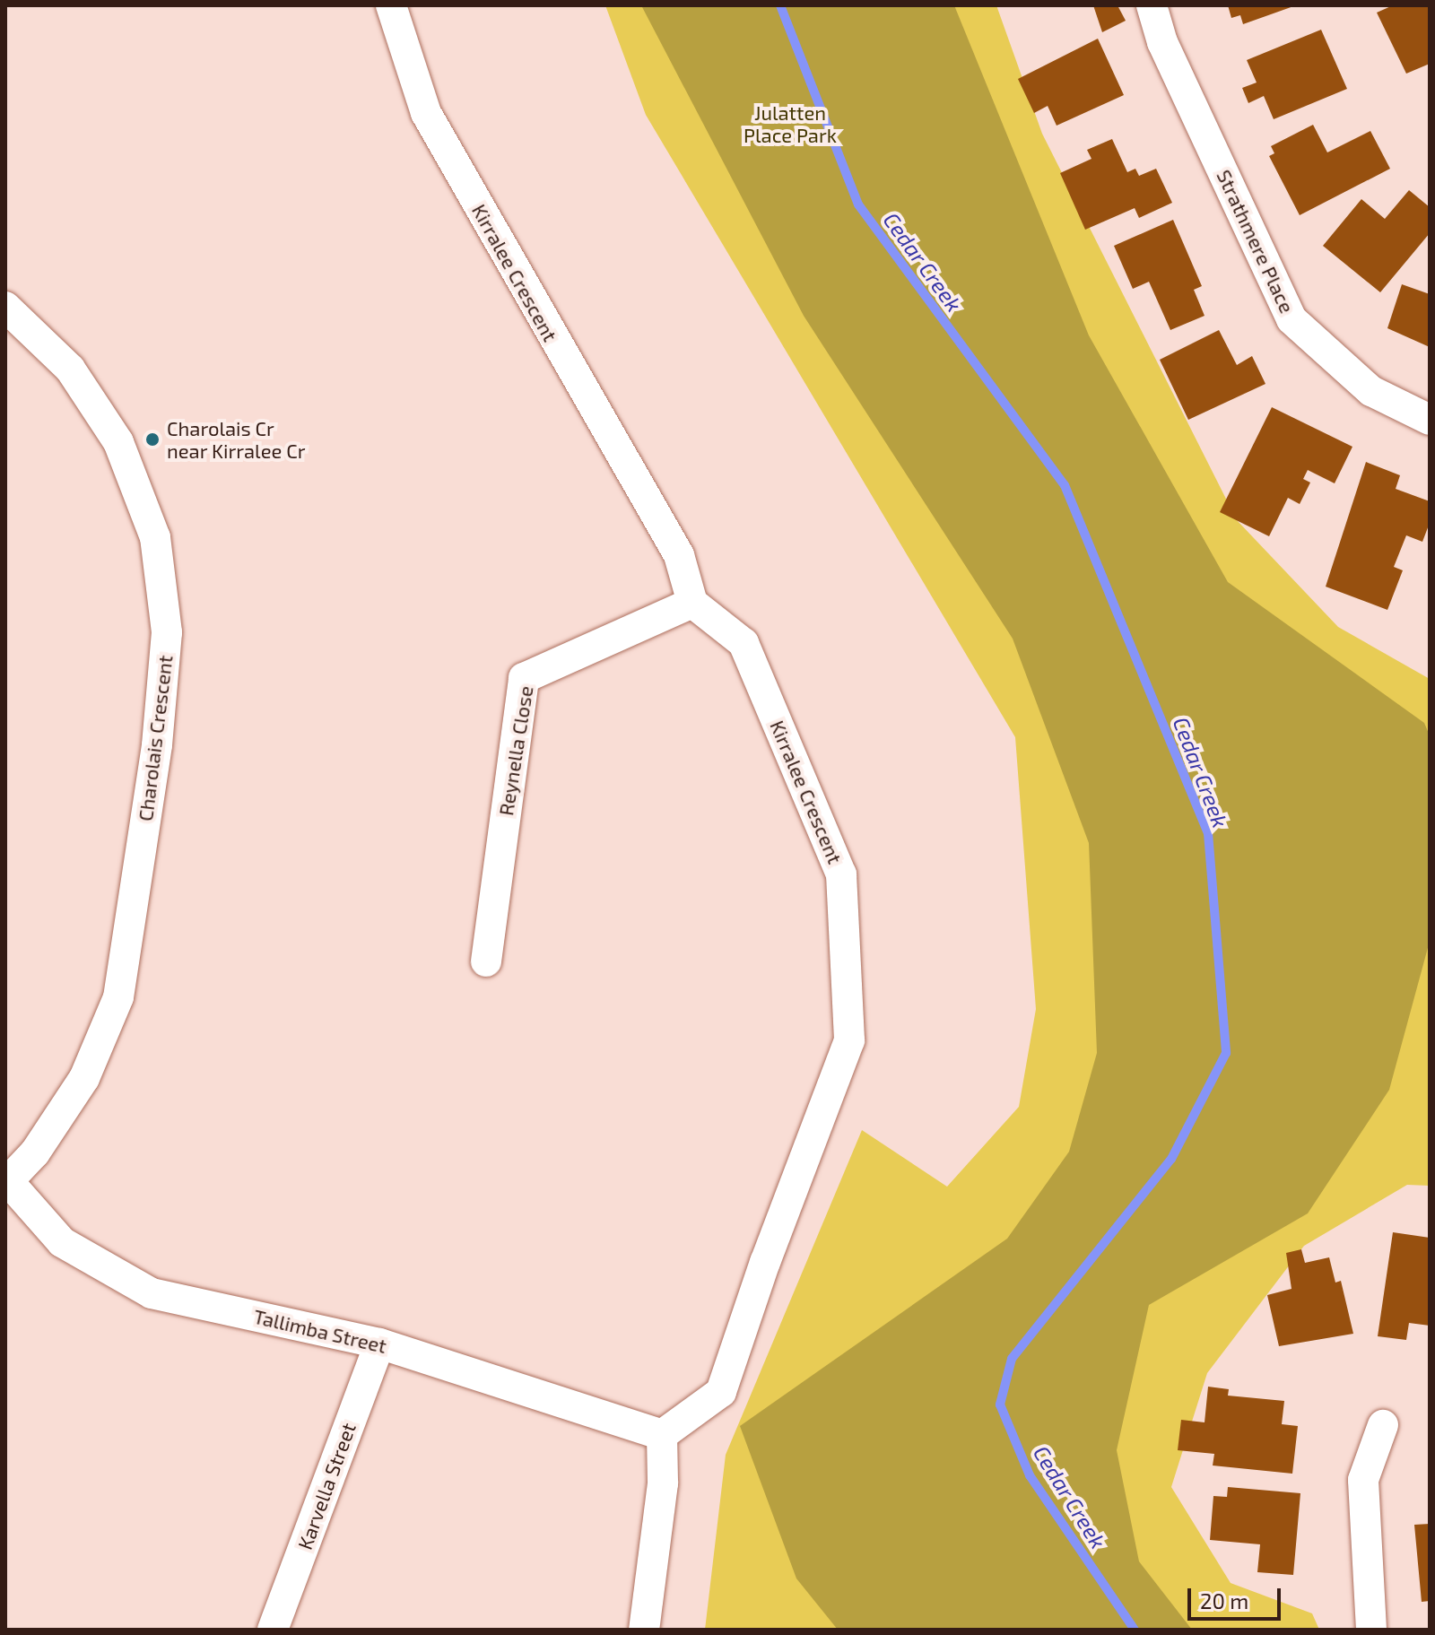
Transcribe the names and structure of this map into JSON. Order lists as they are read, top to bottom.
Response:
{
  "streets": {
    "street": [
      "Strathmere Place",
      "Kirralee Crescent",
      "Charolais Crescent",
      "Reynella Close",
      "Tallimba Street",
      "Karvella Street"
    ]
  },
  "crossings": [
    ["Kirralee Crescent", "Reynella Close"],
    ["Kirralee Crescent", "Tallimba Street"],
    ["Charolais Crescent", "Tallimba Street"],
    ["Tallimba Street", "Karvella Street"]
  ],
  "water": ["Cedar Creek"],
  "parks": ["Julatten Place Park"],
  "places": ["Charolais Cr near Kirralee Cr"],
  "scale_bar": "20 m"
}
